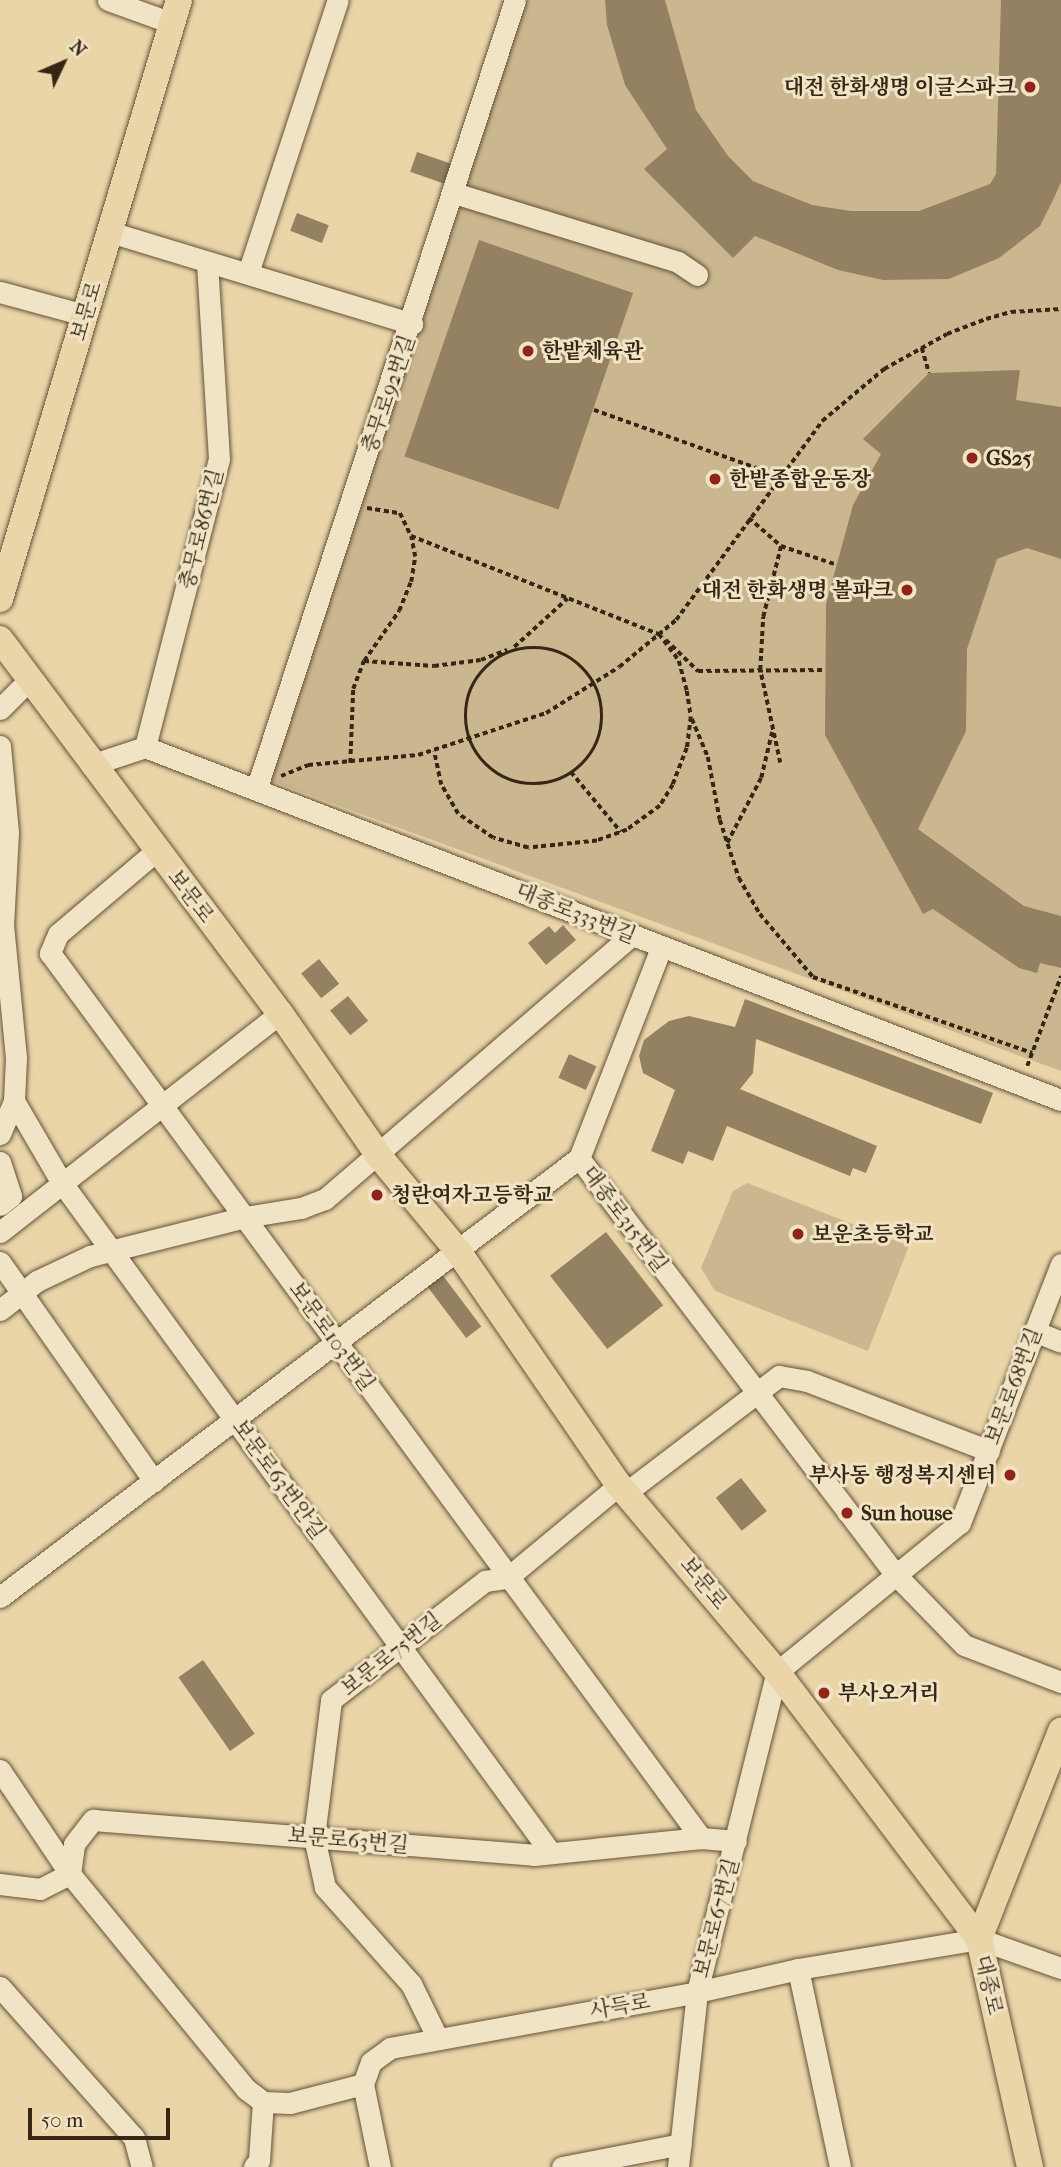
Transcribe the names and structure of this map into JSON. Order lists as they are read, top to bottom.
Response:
{
  "streets": {
    "main road": ["보문로", "대종로"],
    "street": [
      "충무로92번길",
      "충무로86번길",
      "대종로333번길",
      "대종로315번길",
      "보문로103번길",
      "보문로68번길",
      "보문로63번안길",
      "보문로75번길",
      "보문로63번길",
      "보문로67번길",
      "사득로"
    ]
  },
  "crossings": [
    ["보문로", "보문로103번길"],
    ["보문로", "보문로68번길"],
    ["보문로", "보문로75번길"],
    ["보문로", "보문로67번길"],
    ["보문로", "대종로"],
    ["보문로", "사득로"],
    ["충무로92번길", "대종로333번길"],
    ["충무로86번길", "대종로333번길"],
    ["대종로333번길", "대종로315번길"],
    ["대종로315번길", "보문로68번길"],
    ["대종로315번길", "보문로75번길"],
    ["보문로103번길", "보문로75번길"],
    ["보문로103번길", "보문로63번길"],
    ["보문로68번길", "보문로67번길"],
    ["보문로63번안길", "보문로75번길"],
    ["보문로63번안길", "보문로63번길"],
    ["보문로75번길", "보문로63번길"],
    ["보문로75번길", "사득로"],
    ["보문로63번길", "보문로67번길"],
    ["보문로67번길", "사득로"],
    ["대종로", "사득로"]
  ],
  "places": [
    "대전 한화생명 이글스파크",
    "한밭체육관",
    "GS25",
    "한밭종합운동장",
    "대전 한화생명 볼파크",
    "청란여자고등학교",
    "보운초등학교",
    "부사동 행정복지센터",
    "Sun house",
    "부사오거리"
  ],
  "scale_bar": "50 m",
  "north": "top right"
}
